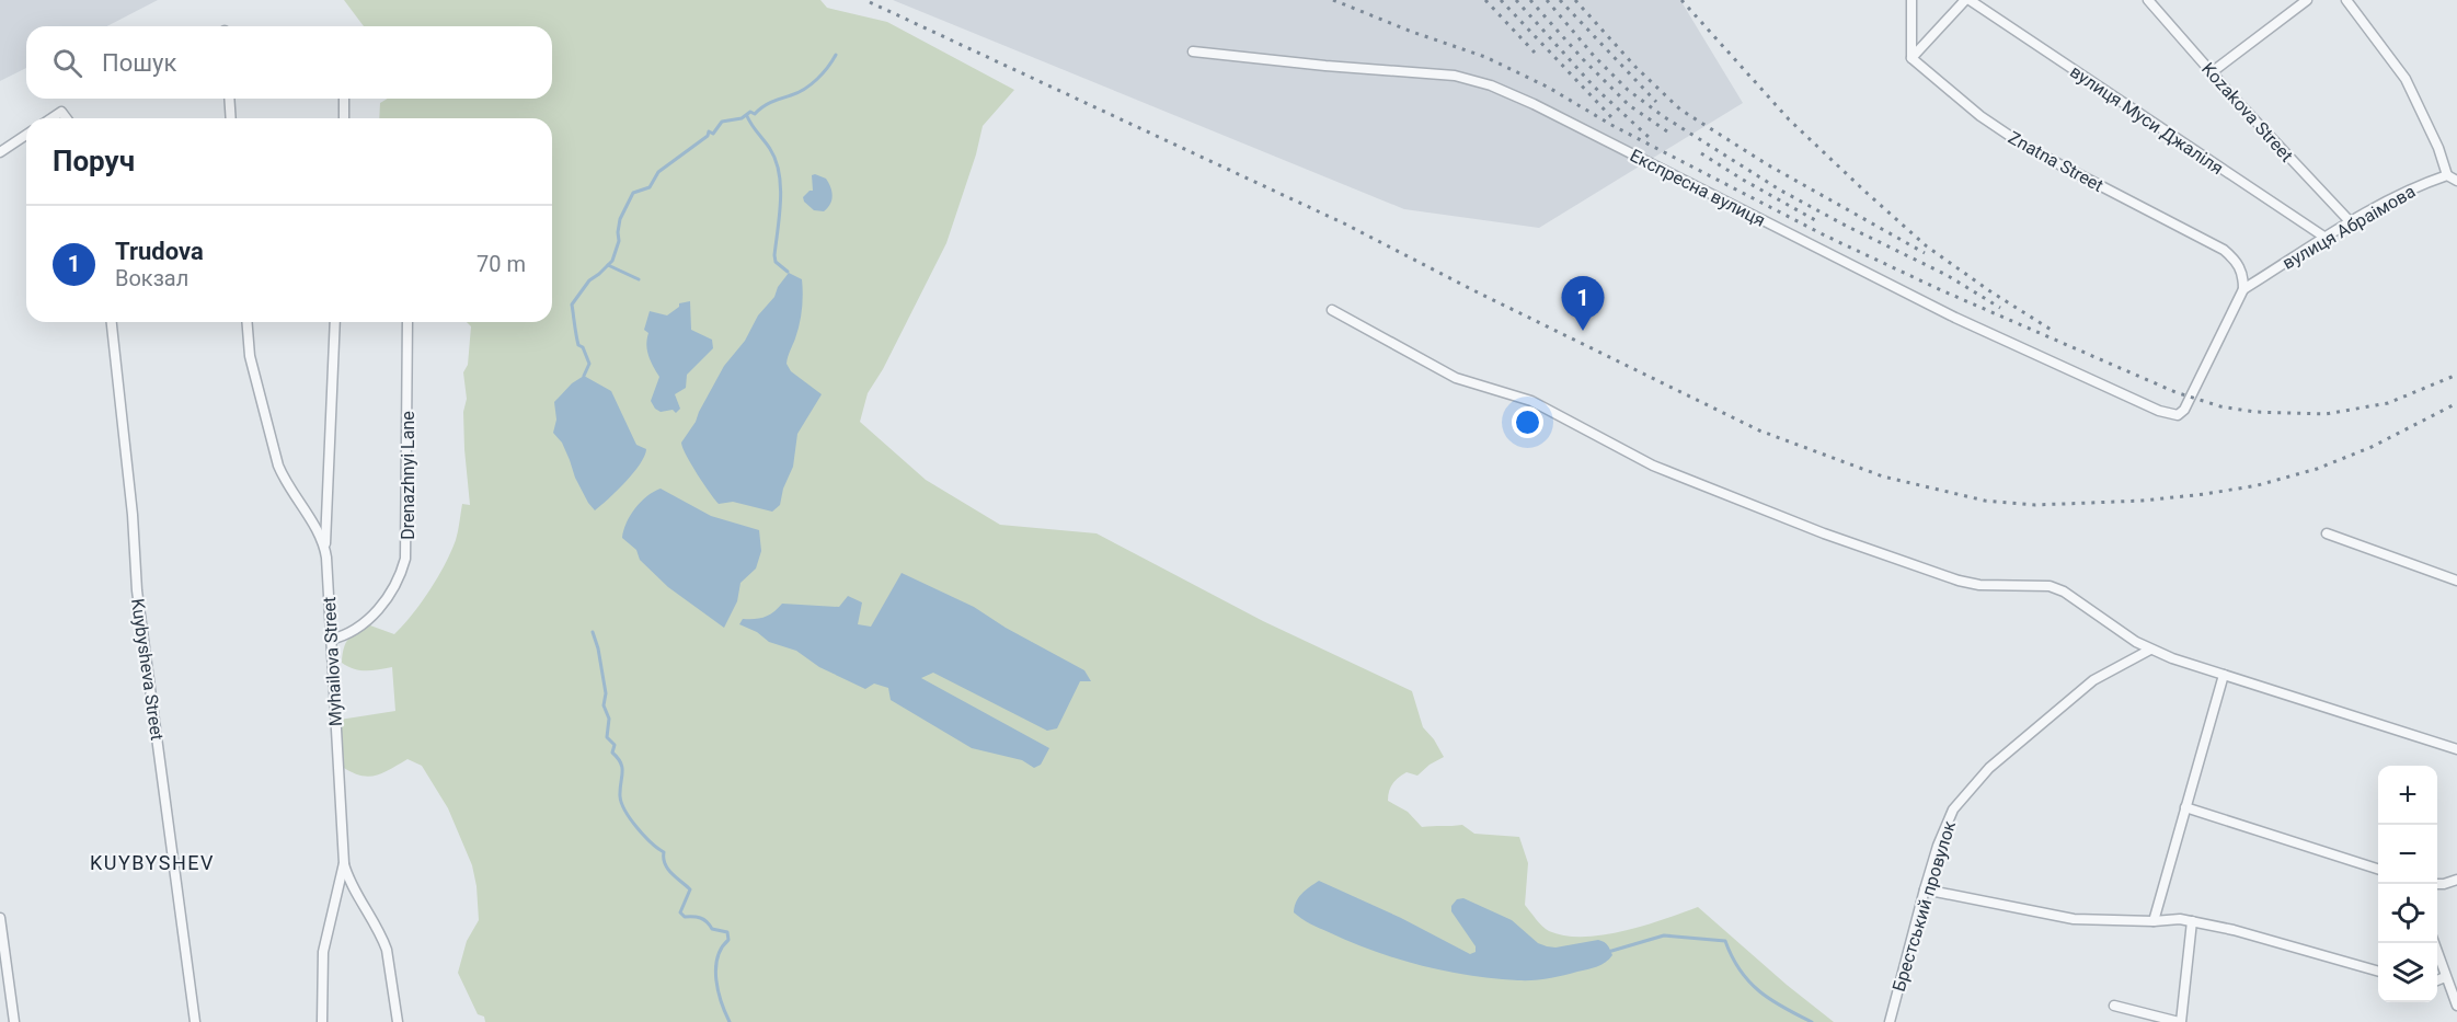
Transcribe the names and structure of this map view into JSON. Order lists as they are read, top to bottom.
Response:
{
  "streets": {
    "street": [
      "Kozakova Street",
      "вулиця Муси Джаліля",
      "Znatna Street",
      "Експресна вулиця",
      "вулиця Абраімова",
      "Drenazhnyi Lane",
      "Myhailova Street",
      "Kuybysheva Street",
      "Брестський провулок"
    ]
  },
  "crossings": [
    ["Kozakova Street", "вулиця Абраімова"],
    ["вулиця Муси Джаліля", "вулиця Абраімова"],
    ["Znatna Street", "Експресна вулиця"],
    ["Znatna Street", "вулиця Абраімова"],
    ["Експресна вулиця", "вулиця Абраімова"],
    ["Drenazhnyi Lane", "Myhailova Street"]
  ],
  "districts": ["KUYBYSHEV"],
  "page": {
    "search": "Пошук",
    "heading": "Поруч",
    "list": [
      {
        "mark": "1",
        "name": "Trudova",
        "note": "Вокзал",
        "value": "70 m"
      }
    ],
    "pins": "1",
    "map_buttons": ["+", "−"]
  }
}
